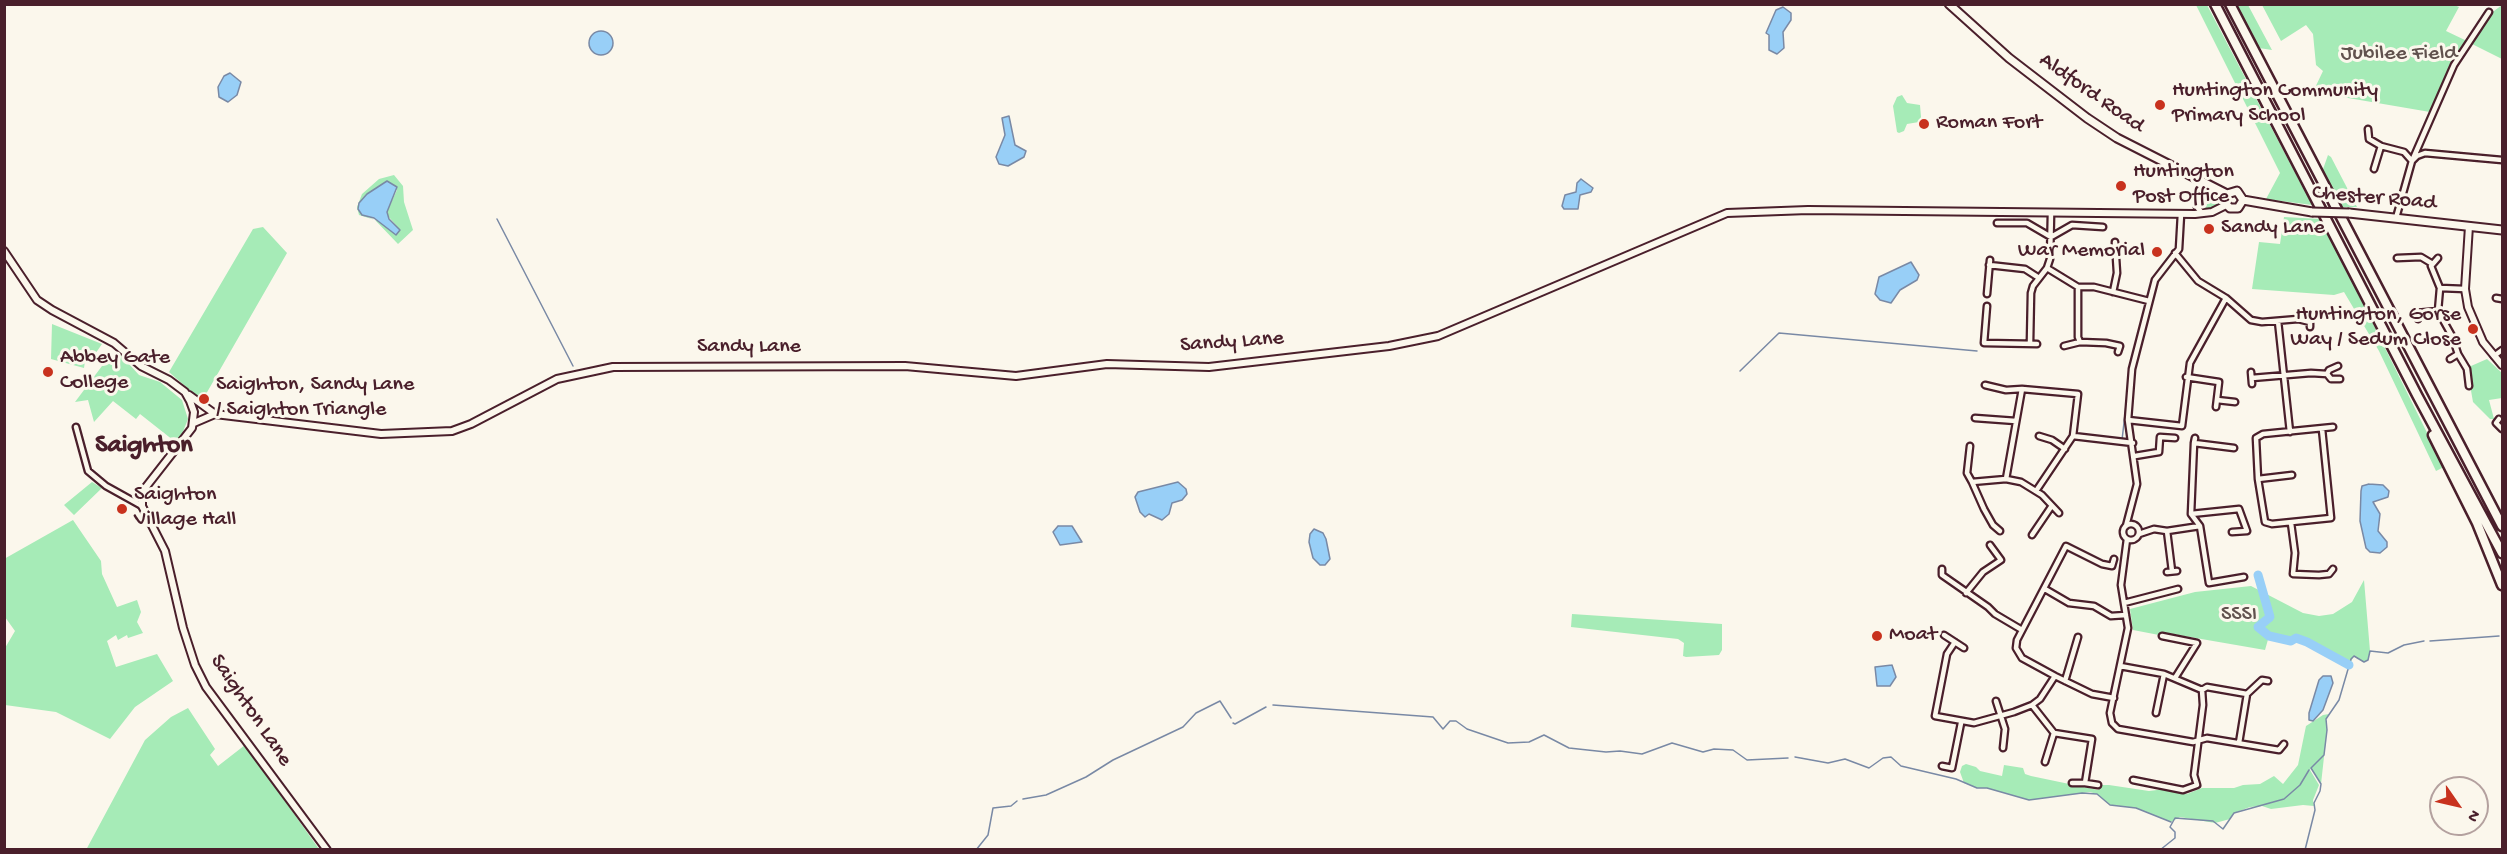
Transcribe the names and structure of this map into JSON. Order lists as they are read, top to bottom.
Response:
{
  "streets": {
    "main road": ["Aldford Road", "Chester Road"],
    "street": ["Sandy Lane", "Saighton Lane"]
  },
  "crossings": [
    ["Aldford Road", "Chester Road"],
    ["Aldford Road", "Sandy Lane"],
    ["Chester Road", "Sandy Lane"]
  ],
  "districts": ["Saighton"],
  "parks": ["Jubilee Field", "SSSI"],
  "places": [
    "Huntington Community Primary School",
    "Roman Fort",
    "Huntington Post Office",
    "Sandy Lane",
    "War Memorial",
    "Huntington, Gorse Way / Sedum Close",
    "Abbey Gate College",
    "Saighton, Sandy Lane / Saighton Triangle",
    "Saighton Village Hall",
    "Moat"
  ],
  "north": "bottom right"
}
